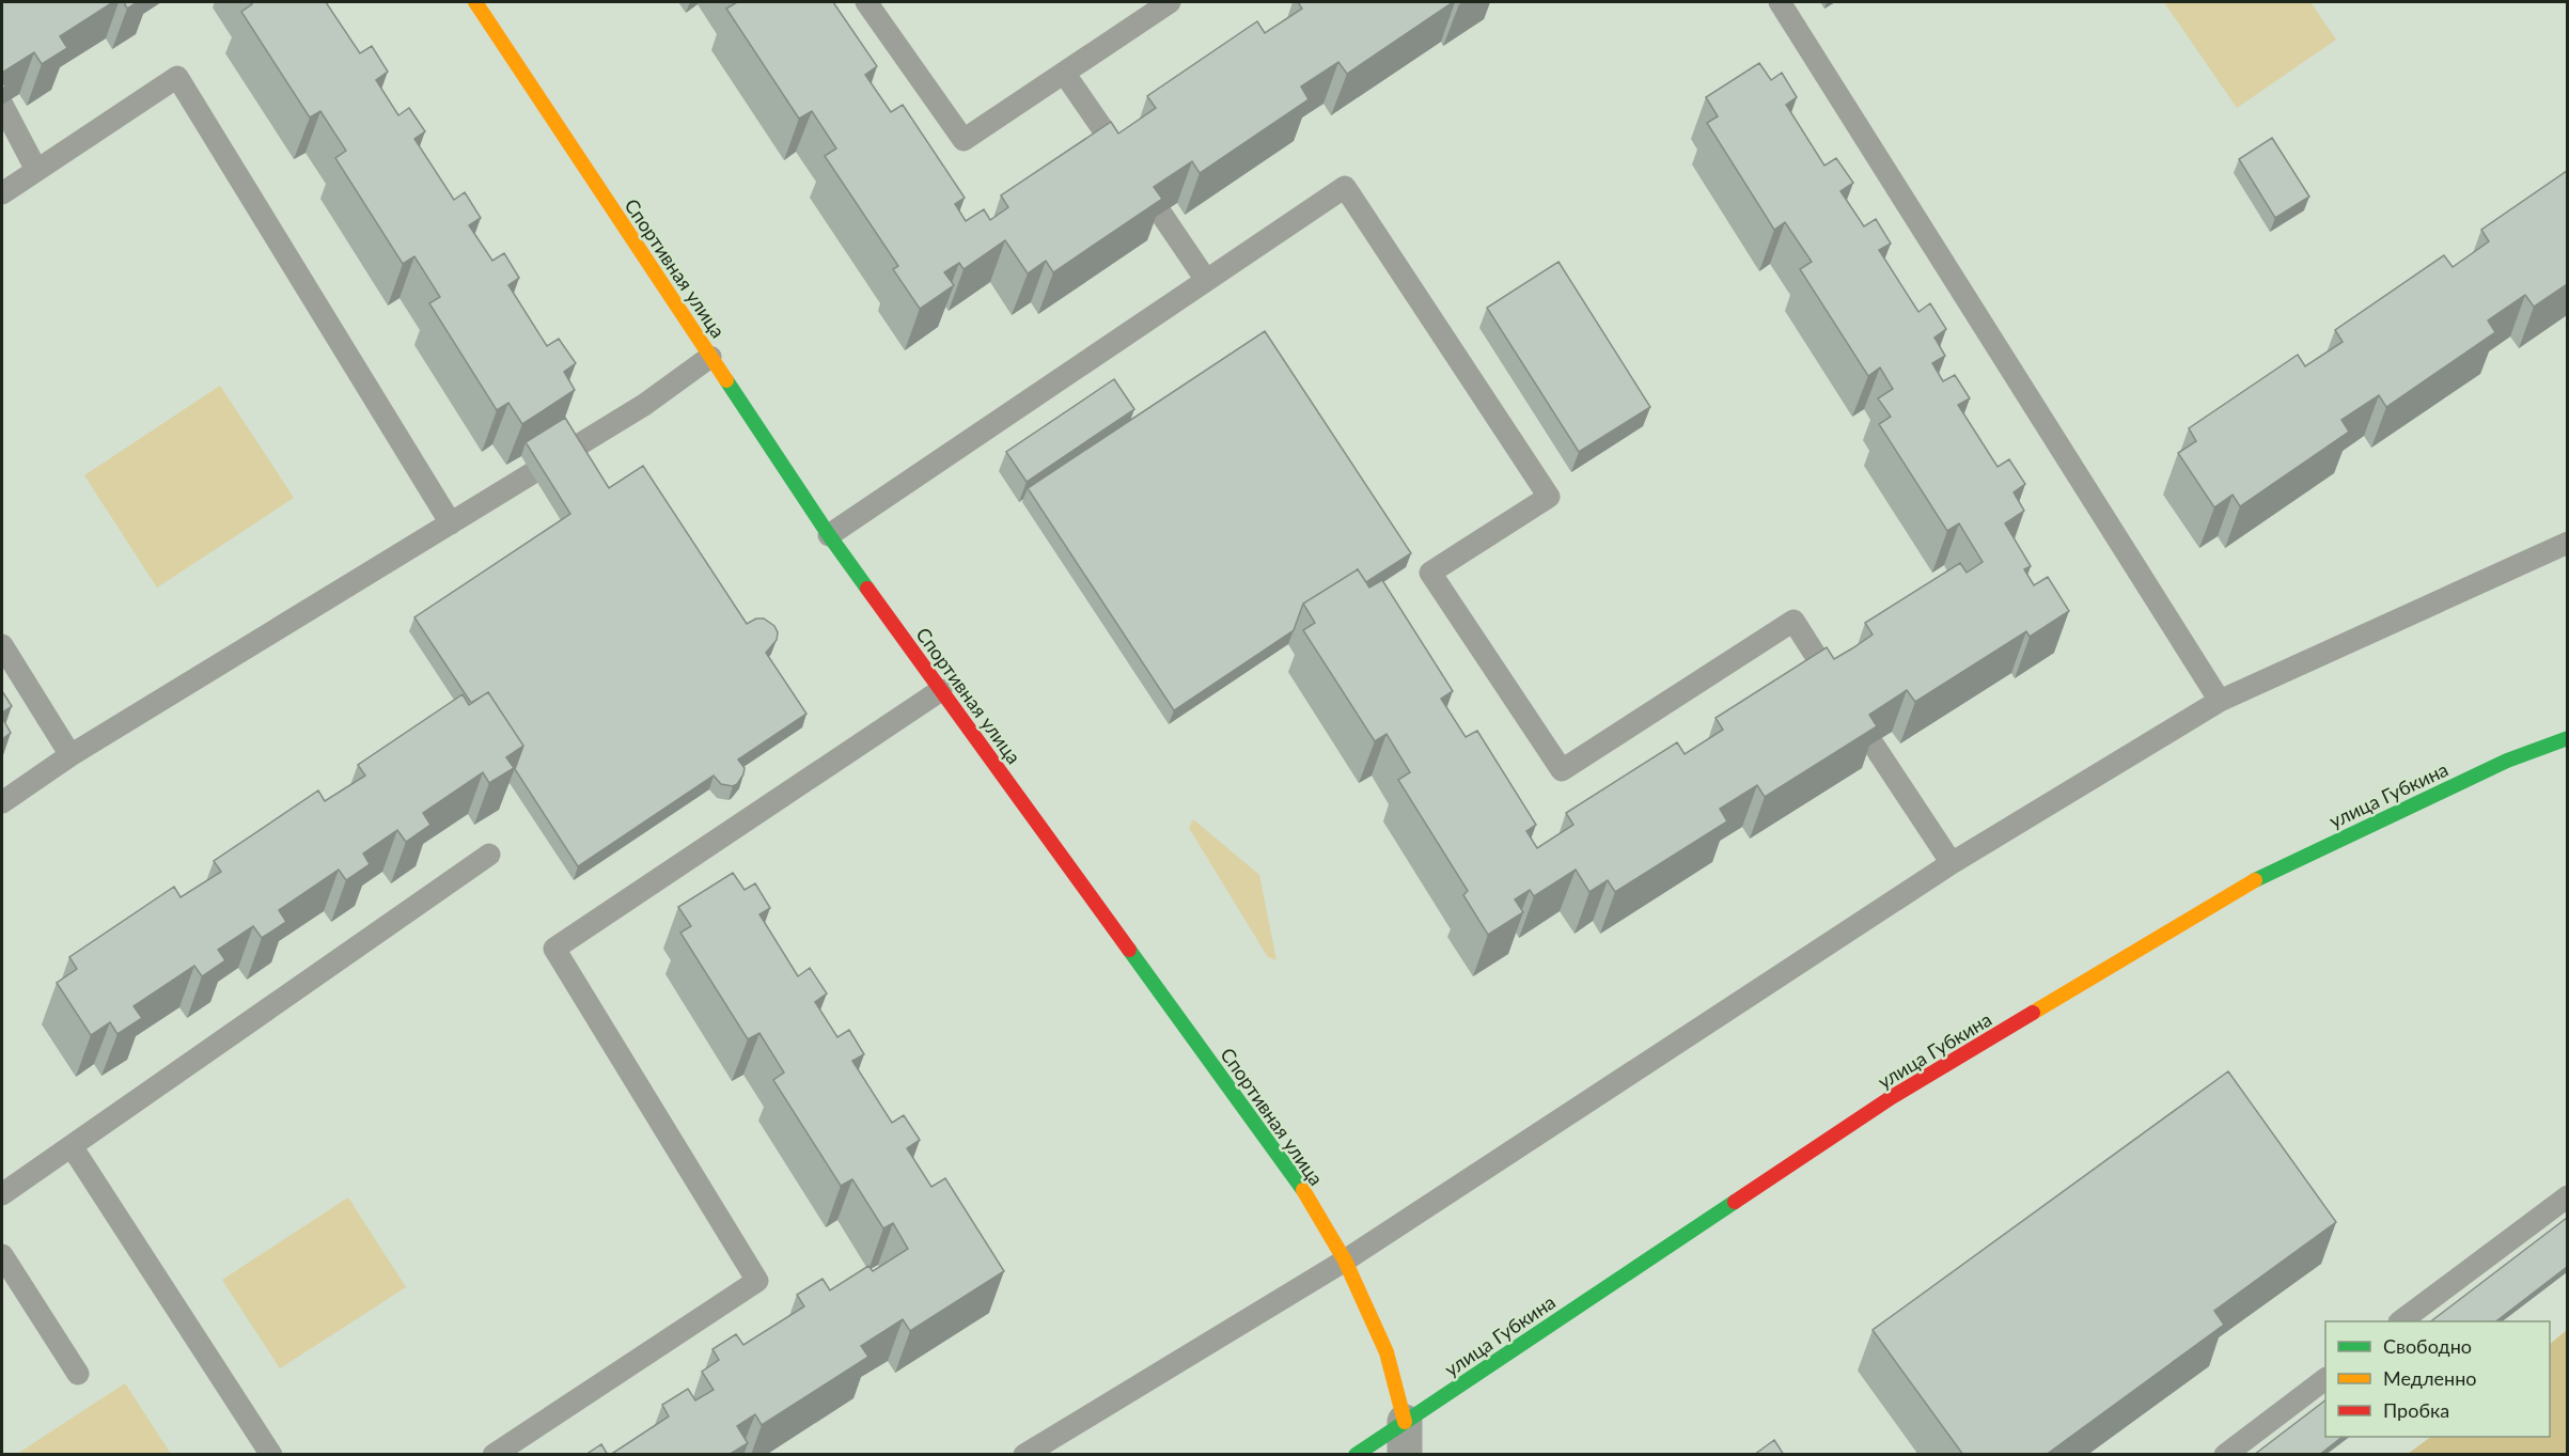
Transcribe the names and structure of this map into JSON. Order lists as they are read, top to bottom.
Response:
{
  "streets": {
    "street": ["Спортивная улица", "улица Губкина"]
  },
  "crossings": [
    ["Спортивная улица", "улица Губкина"]
  ],
  "legend": ["Свободно", "Медленно", "Пробка"]
}
